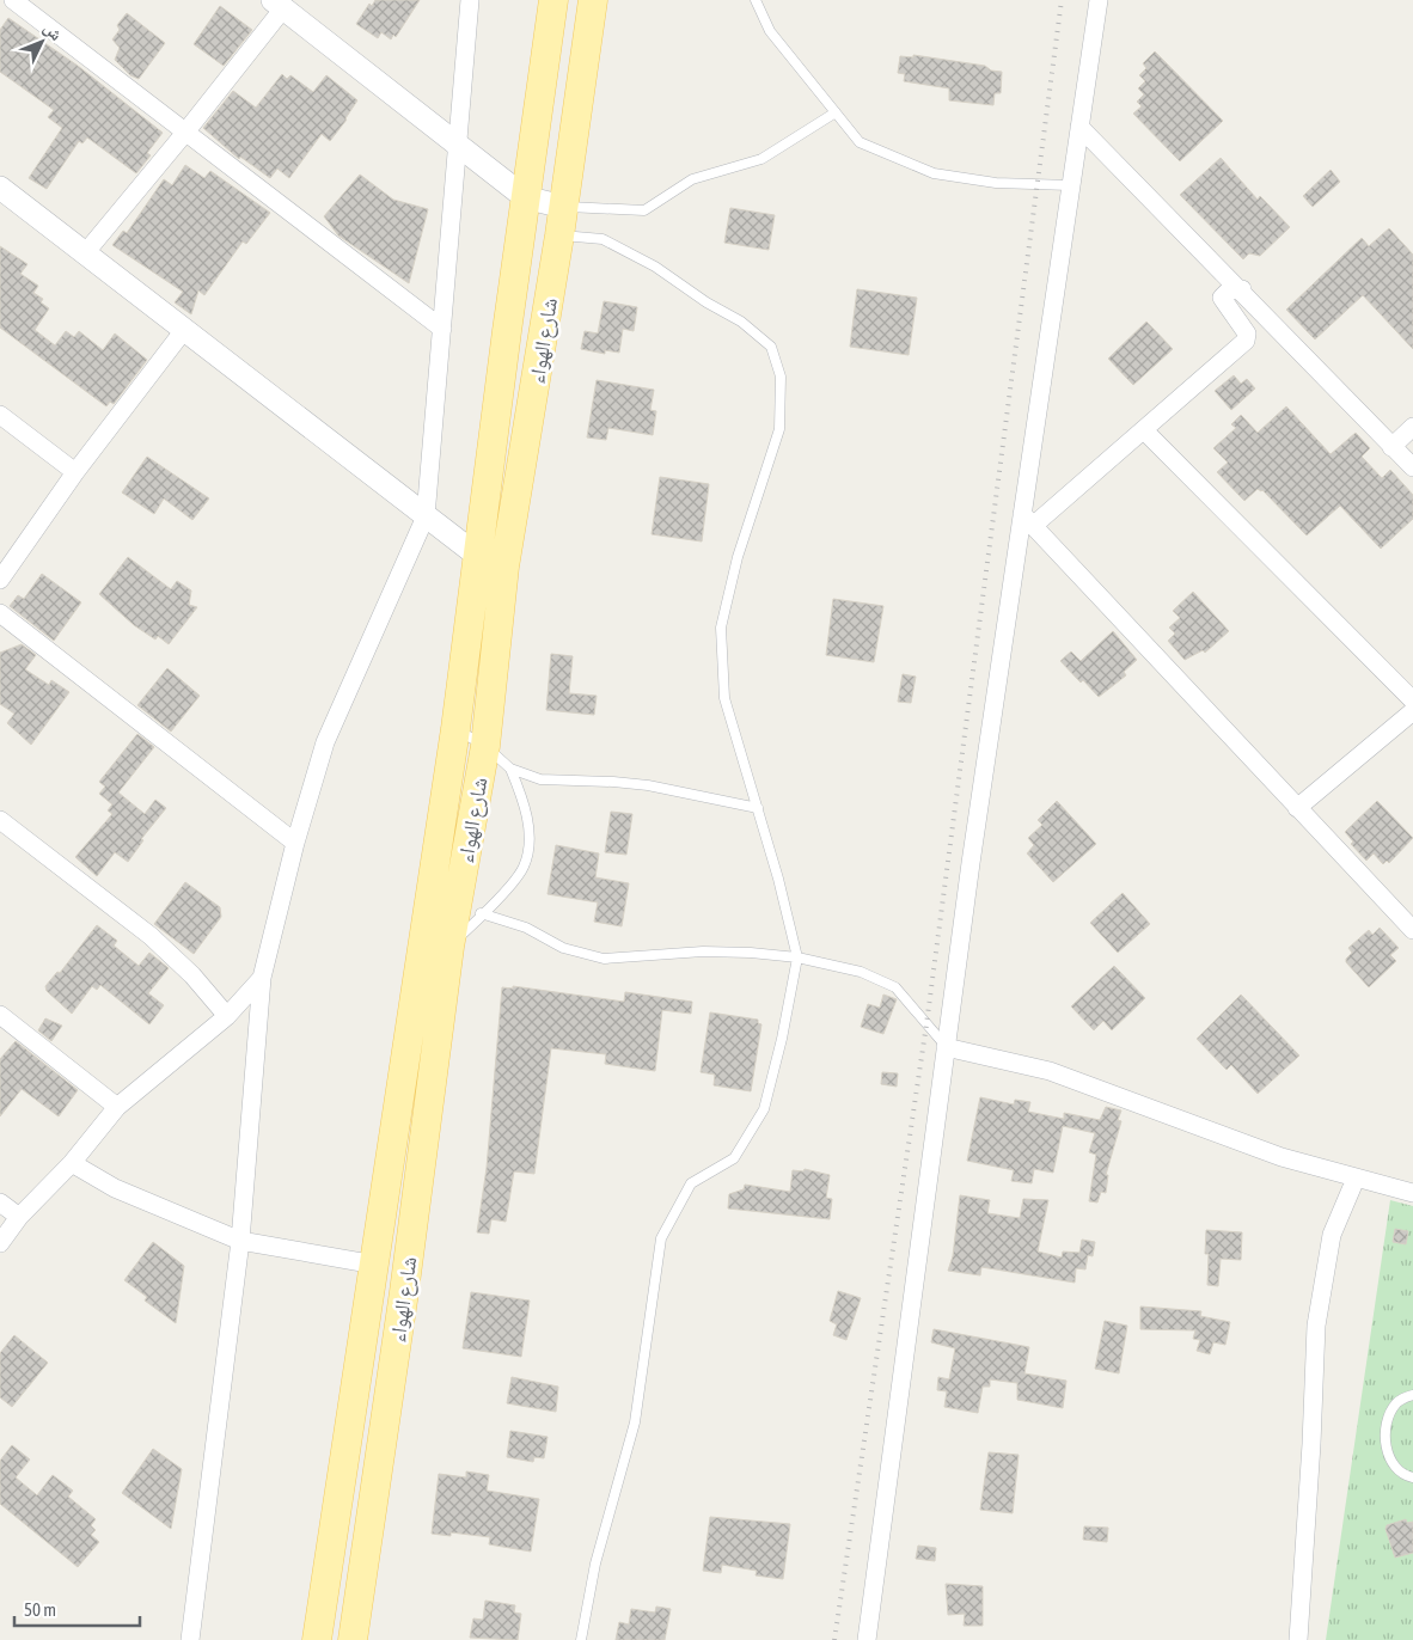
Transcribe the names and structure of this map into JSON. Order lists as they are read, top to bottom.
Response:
{
  "streets": {
    "main road": ["شارع الهواء"]
  },
  "scale_bar": "50 m",
  "north": "top right"
}
